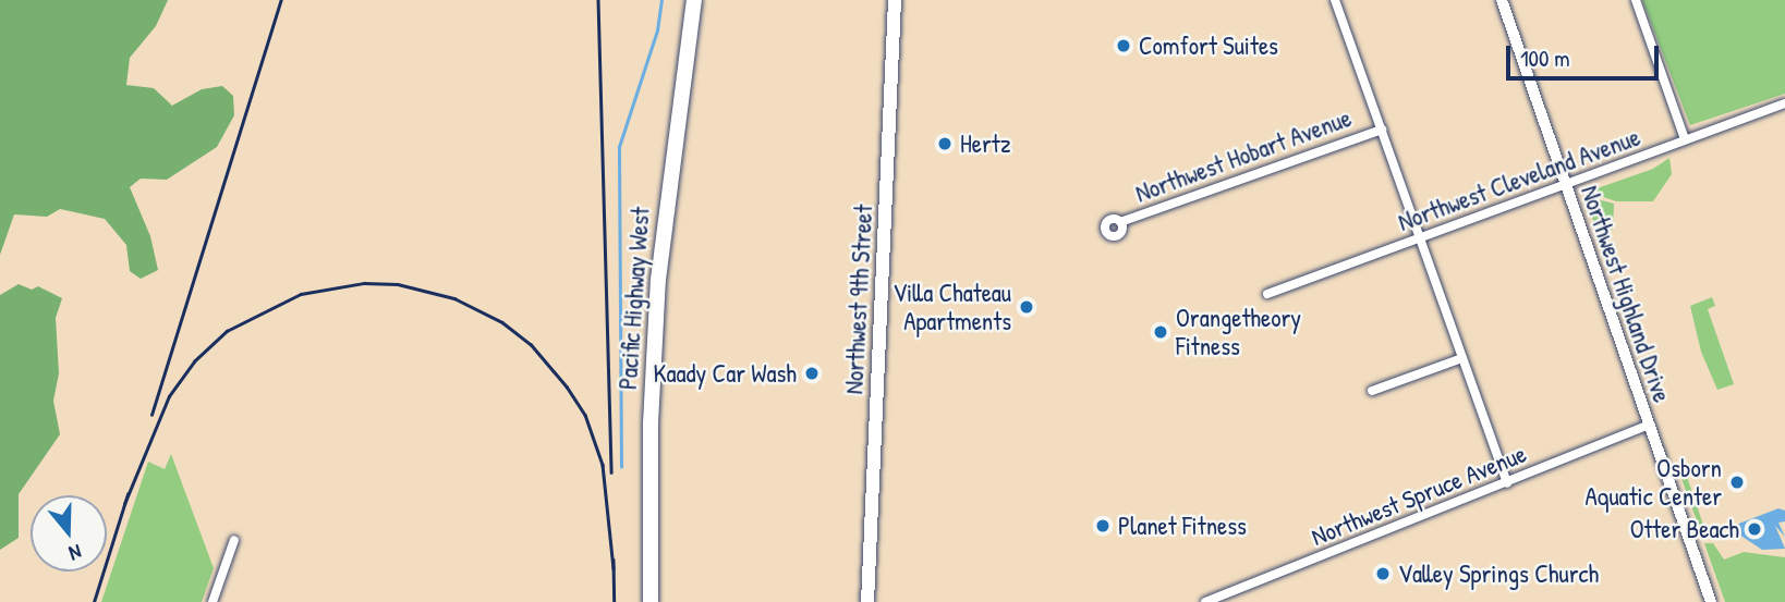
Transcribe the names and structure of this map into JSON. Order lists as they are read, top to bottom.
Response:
{
  "streets": {
    "highway": ["Pacific Highway West"],
    "main road": ["Northwest 9th Street"],
    "street": [
      "Northwest Hobart Avenue",
      "Northwest Cleveland Avenue",
      "Northwest Highland Drive",
      "Northwest Spruce Avenue"
    ]
  },
  "crossings": [
    ["Northwest Cleveland Avenue", "Northwest Highland Drive"],
    ["Northwest Highland Drive", "Northwest Spruce Avenue"]
  ],
  "places": [
    "Comfort Suites",
    "Hertz",
    "Villa Chateau Apartments",
    "Orangetheory Fitness",
    "Kaady Car Wash",
    "Osborn Aquatic Center",
    "Planet Fitness",
    "Otter Beach",
    "Valley Springs Church"
  ],
  "scale_bar": "100 m",
  "north": "bottom"
}
